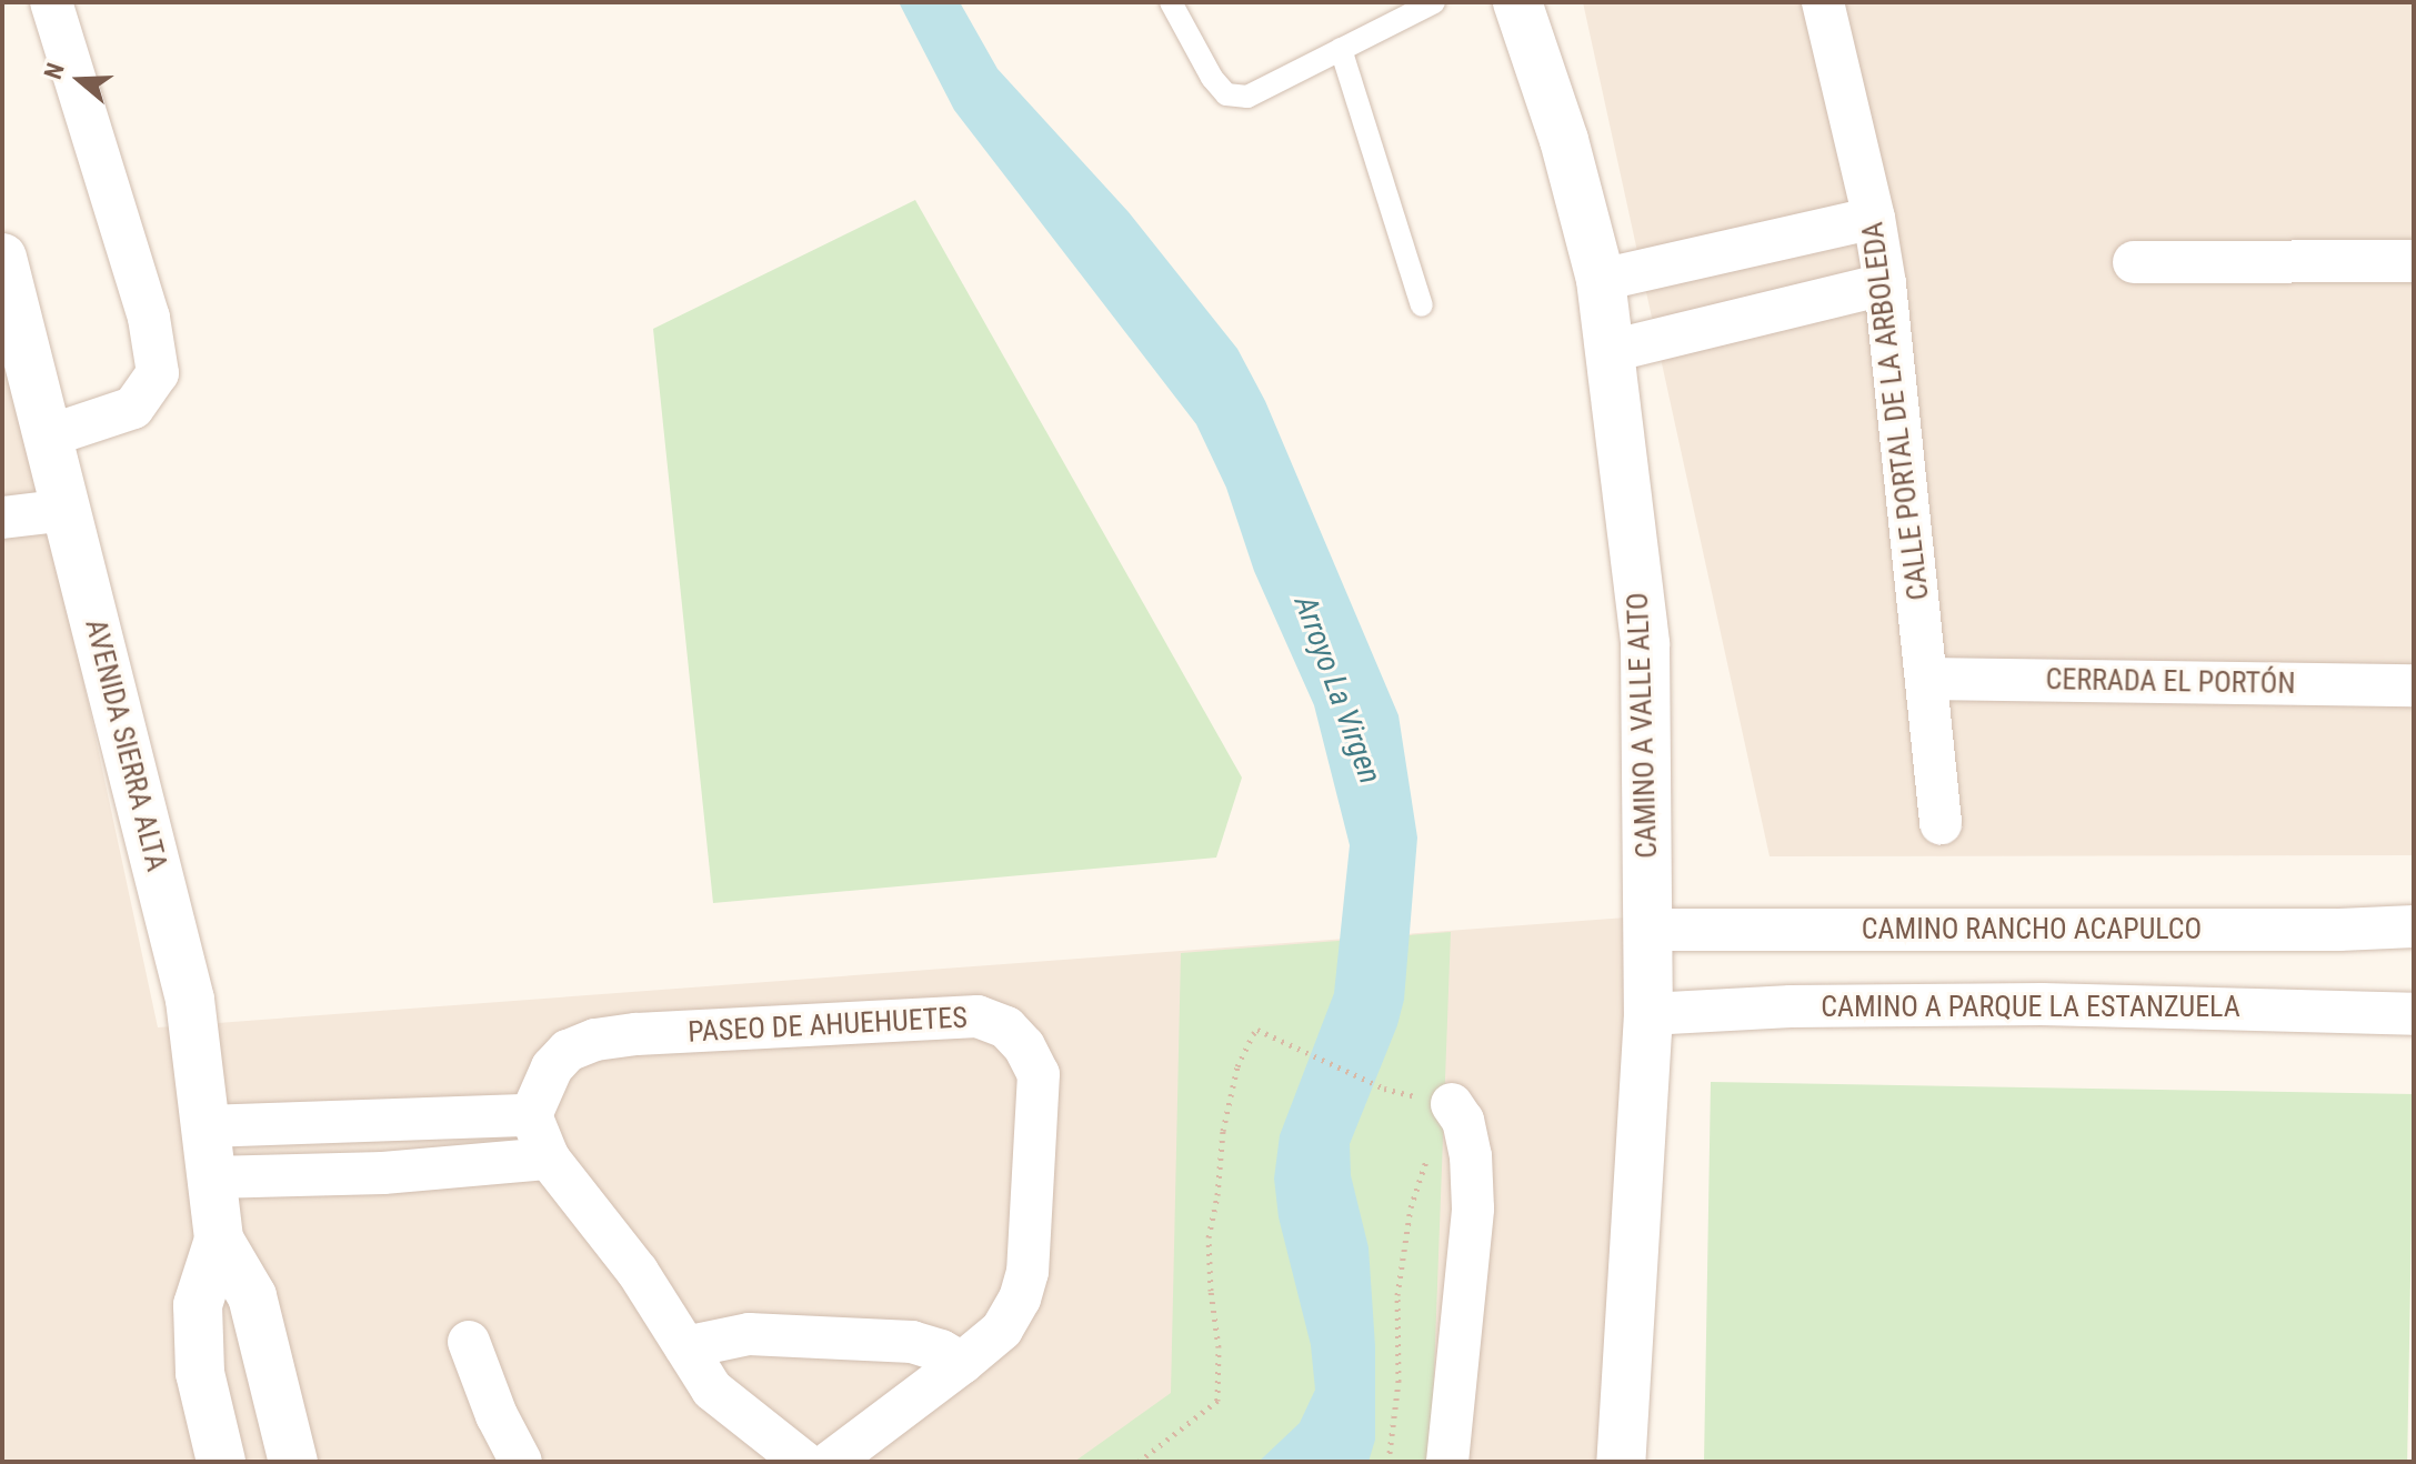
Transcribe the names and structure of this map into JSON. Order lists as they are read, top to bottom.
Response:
{
  "streets": {
    "street": [
      "CALLE PORTAL DE LA ARBOLEDA",
      "CERRADA EL PORTÓN",
      "CAMINO A VALLE ALTO",
      "AVENIDA SIERRA ALTA",
      "CAMINO RANCHO ACAPULCO",
      "CAMINO A PARQUE LA ESTANZUELA",
      "PASEO DE AHUEHUETES"
    ]
  },
  "crossings": [
    ["CALLE PORTAL DE LA ARBOLEDA", "CERRADA EL PORTÓN"],
    ["CAMINO A VALLE ALTO", "CAMINO RANCHO ACAPULCO"],
    ["CAMINO A VALLE ALTO", "CAMINO A PARQUE LA ESTANZUELA"]
  ],
  "water": ["Arroyo La Virgen"],
  "north": "left"
}
